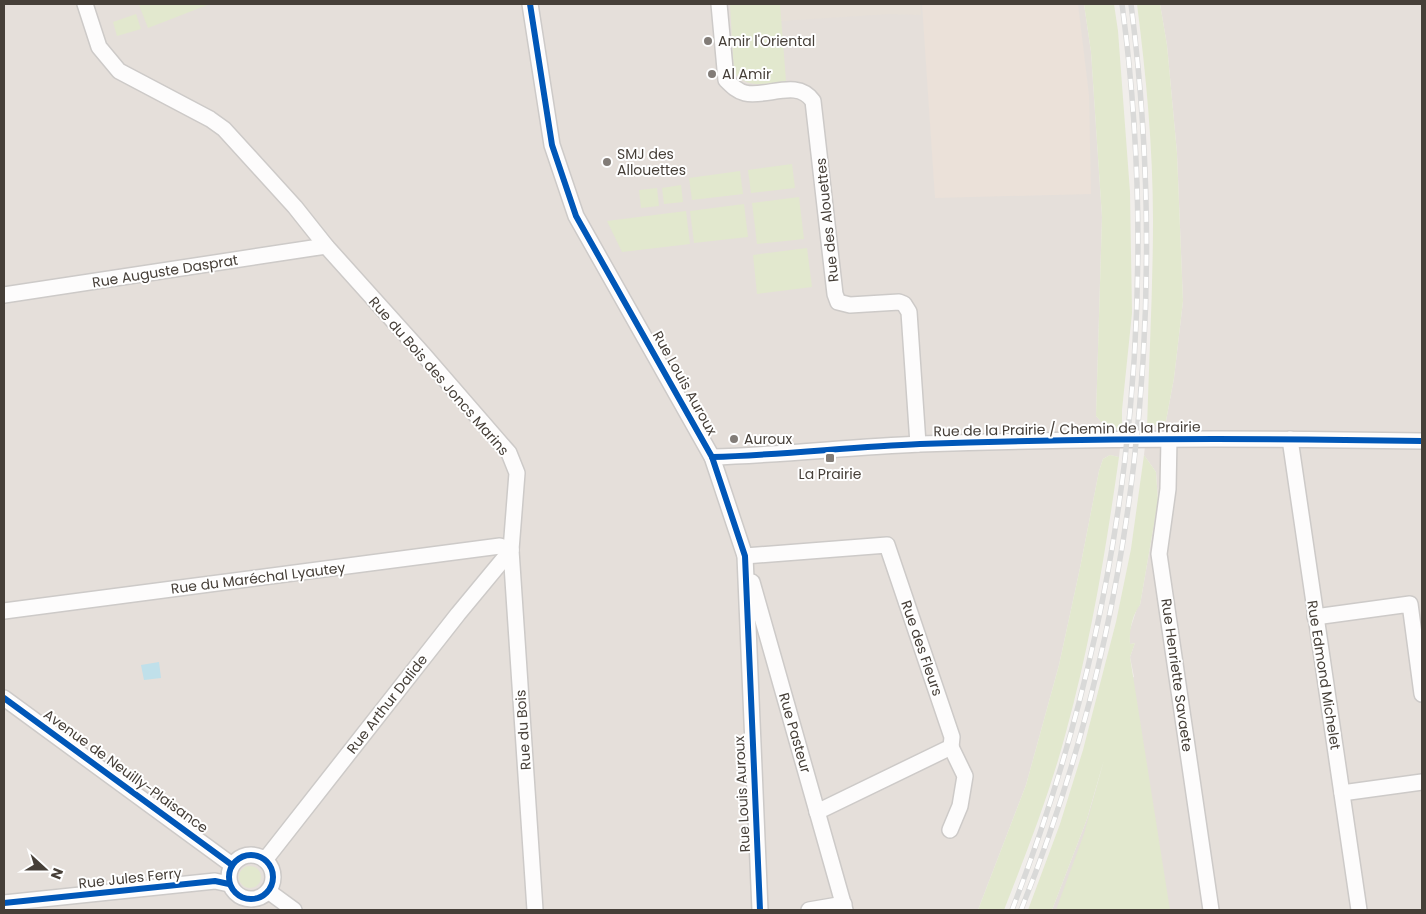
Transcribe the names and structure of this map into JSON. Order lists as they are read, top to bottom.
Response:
{
  "streets": {
    "street": [
      "Rue des Alouettes",
      "Rue Auguste Dasprat",
      "Rue du Bois des Joncs Marins",
      "Rue Louis Auroux",
      "Rue de la Prairie / Chemin de la Prairie",
      "Rue du Maréchal Lyautey",
      "Rue des Fleurs",
      "Rue Henriette Savaete",
      "Rue Edmond Michelet",
      "Rue Arthur Dalide",
      "Rue du Bois",
      "Rue Pasteur",
      "Avenue de Neuilly-Plaisance",
      "Rue Jules Ferry"
    ]
  },
  "crossings": [
    ["Rue des Alouettes", "Rue de la Prairie / Chemin de la Prairie"],
    ["Rue Auguste Dasprat", "Rue du Bois des Joncs Marins"],
    ["Rue du Bois des Joncs Marins", "Rue du Maréchal Lyautey"],
    ["Rue du Bois des Joncs Marins", "Rue Arthur Dalide"],
    ["Rue du Bois des Joncs Marins", "Rue du Bois"],
    ["Rue Louis Auroux", "Rue de la Prairie / Chemin de la Prairie"],
    ["Rue Louis Auroux", "Rue des Fleurs"],
    ["Rue Louis Auroux", "Rue Pasteur"],
    ["Rue de la Prairie / Chemin de la Prairie", "Rue Henriette Savaete"],
    ["Rue de la Prairie / Chemin de la Prairie", "Rue Edmond Michelet"],
    ["Rue du Maréchal Lyautey", "Rue Arthur Dalide"],
    ["Rue du Maréchal Lyautey", "Rue du Bois"],
    ["Rue des Fleurs", "Rue Pasteur"],
    ["Rue Arthur Dalide", "Rue du Bois"],
    ["Rue Arthur Dalide", "Avenue de Neuilly-Plaisance"],
    ["Rue Arthur Dalide", "Rue Jules Ferry"],
    ["Avenue de Neuilly-Plaisance", "Rue Jules Ferry"]
  ],
  "places": {
    "other": [
      "Amir l'Oriental",
      "Al Amir",
      "SMJ des Allouettes",
      "Auroux"
    ],
    "transit": ["La Prairie"]
  },
  "north": "right"
}
